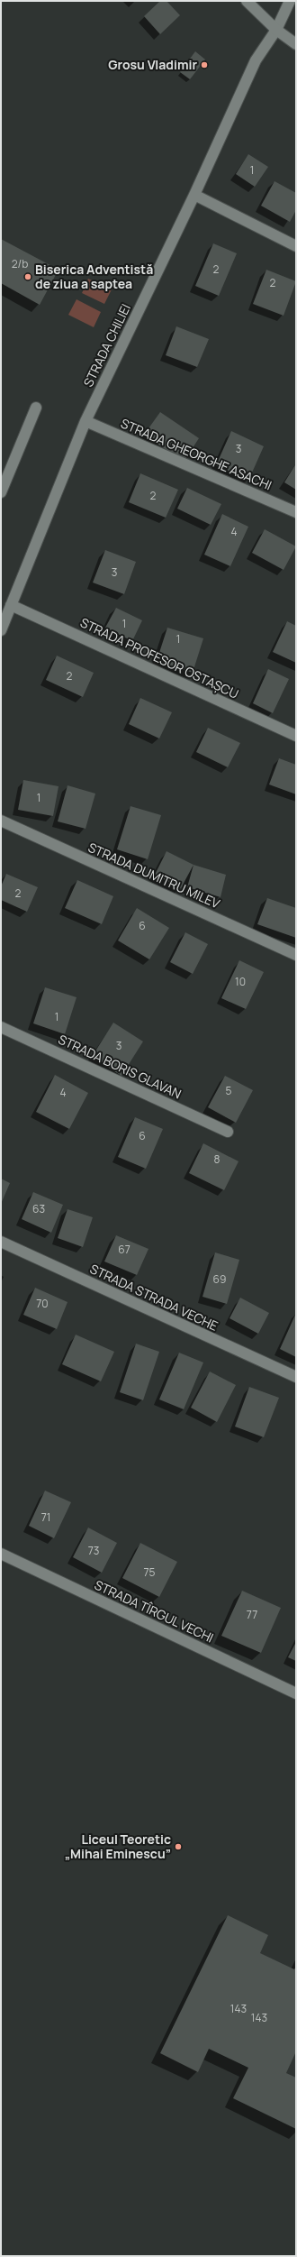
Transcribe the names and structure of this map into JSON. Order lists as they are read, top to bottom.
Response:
{
  "streets": {
    "street": [
      "STRADA CHILIEI",
      "STRADA GHEORGHE ASACHI",
      "STRADA PROFESOR OSTAȘCU",
      "STRADA DUMITRU MILEV",
      "STRADA BORIS GLAVAN",
      "STRADA STRADA VECHE",
      "STRADA TÎRGUL VECHI"
    ]
  },
  "crossings": [
    ["STRADA CHILIEI", "STRADA GHEORGHE ASACHI"],
    ["STRADA CHILIEI", "STRADA PROFESOR OSTAȘCU"]
  ],
  "places": ["Grosu Vladimir", "Biserica Adventistă de ziua a saptea", "Liceul Teoretic „Mihai Eminescu”"],
  "house_numbers": [
    "1",
    "2/b",
    "2",
    "2",
    "3",
    "2",
    "4",
    "3",
    "1",
    "1",
    "2",
    "1",
    "2",
    "6",
    "10",
    "1",
    "3",
    "5",
    "4",
    "6",
    "8",
    "63",
    "67",
    "69",
    "70",
    "71",
    "73",
    "75",
    "77",
    "143",
    "143"
  ]
}
